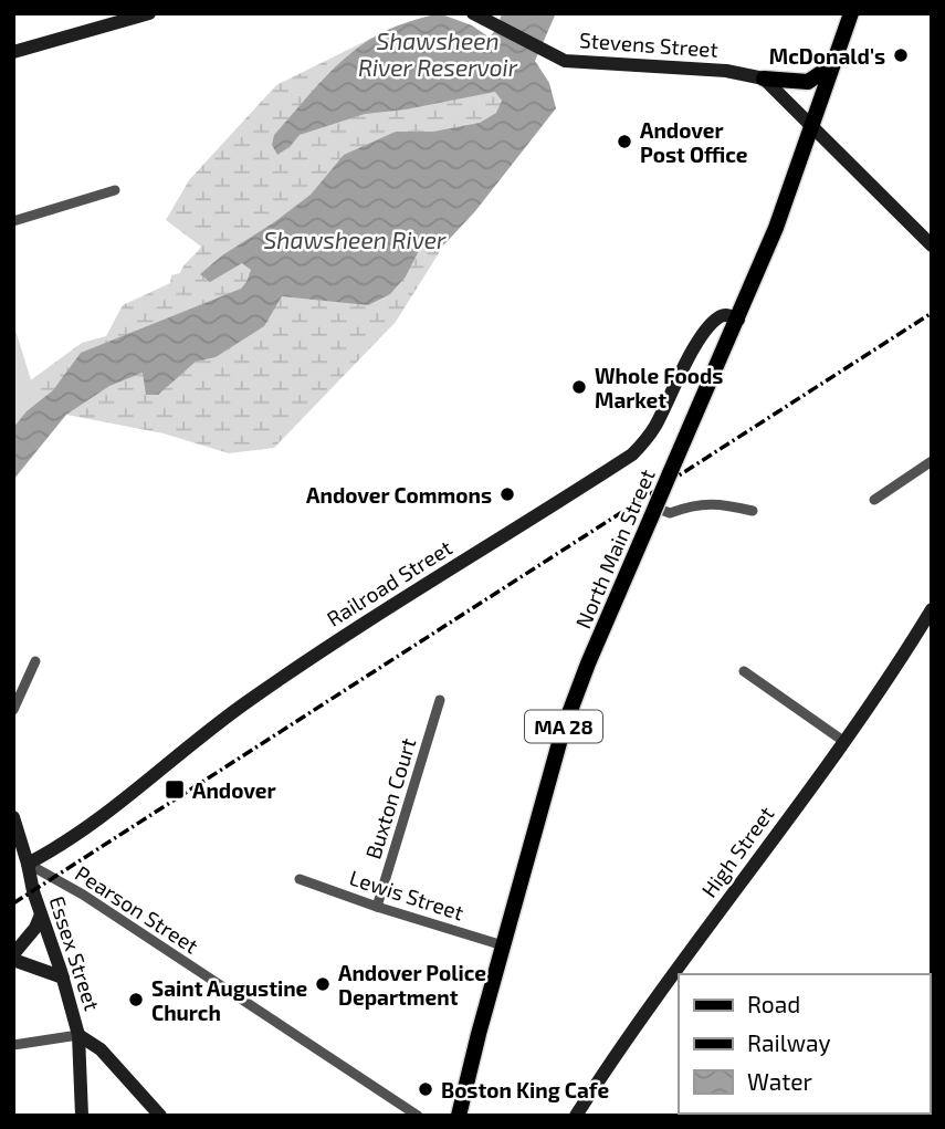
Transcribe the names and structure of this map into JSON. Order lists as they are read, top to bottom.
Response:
{
  "streets": {
    "main road": [
      "Stevens Street",
      "North Main Street",
      "Railroad Street",
      "MA 28",
      "High Street",
      "Essex Street"
    ],
    "street": ["Buxton Court", "Lewis Street", "Pearson Street"]
  },
  "crossings": [
    ["North Main Street", "Railroad Street"],
    ["North Main Street", "Lewis Street"],
    ["Railroad Street", "Pearson Street"],
    ["Railroad Street", "Essex Street"],
    ["Buxton Court", "Lewis Street"],
    ["Pearson Street", "Essex Street"]
  ],
  "water": ["Shawsheen River Reservoir", "Shawsheen River"],
  "places": {
    "other": [
      "McDonald's",
      "Andover Post Office",
      "Whole Foods Market",
      "Andover Commons",
      "Andover Police Department",
      "Saint Augustine Church",
      "Boston King Cafe"
    ],
    "transit": ["Andover"]
  },
  "legend": ["Road", "Railway", "Water"]
}
